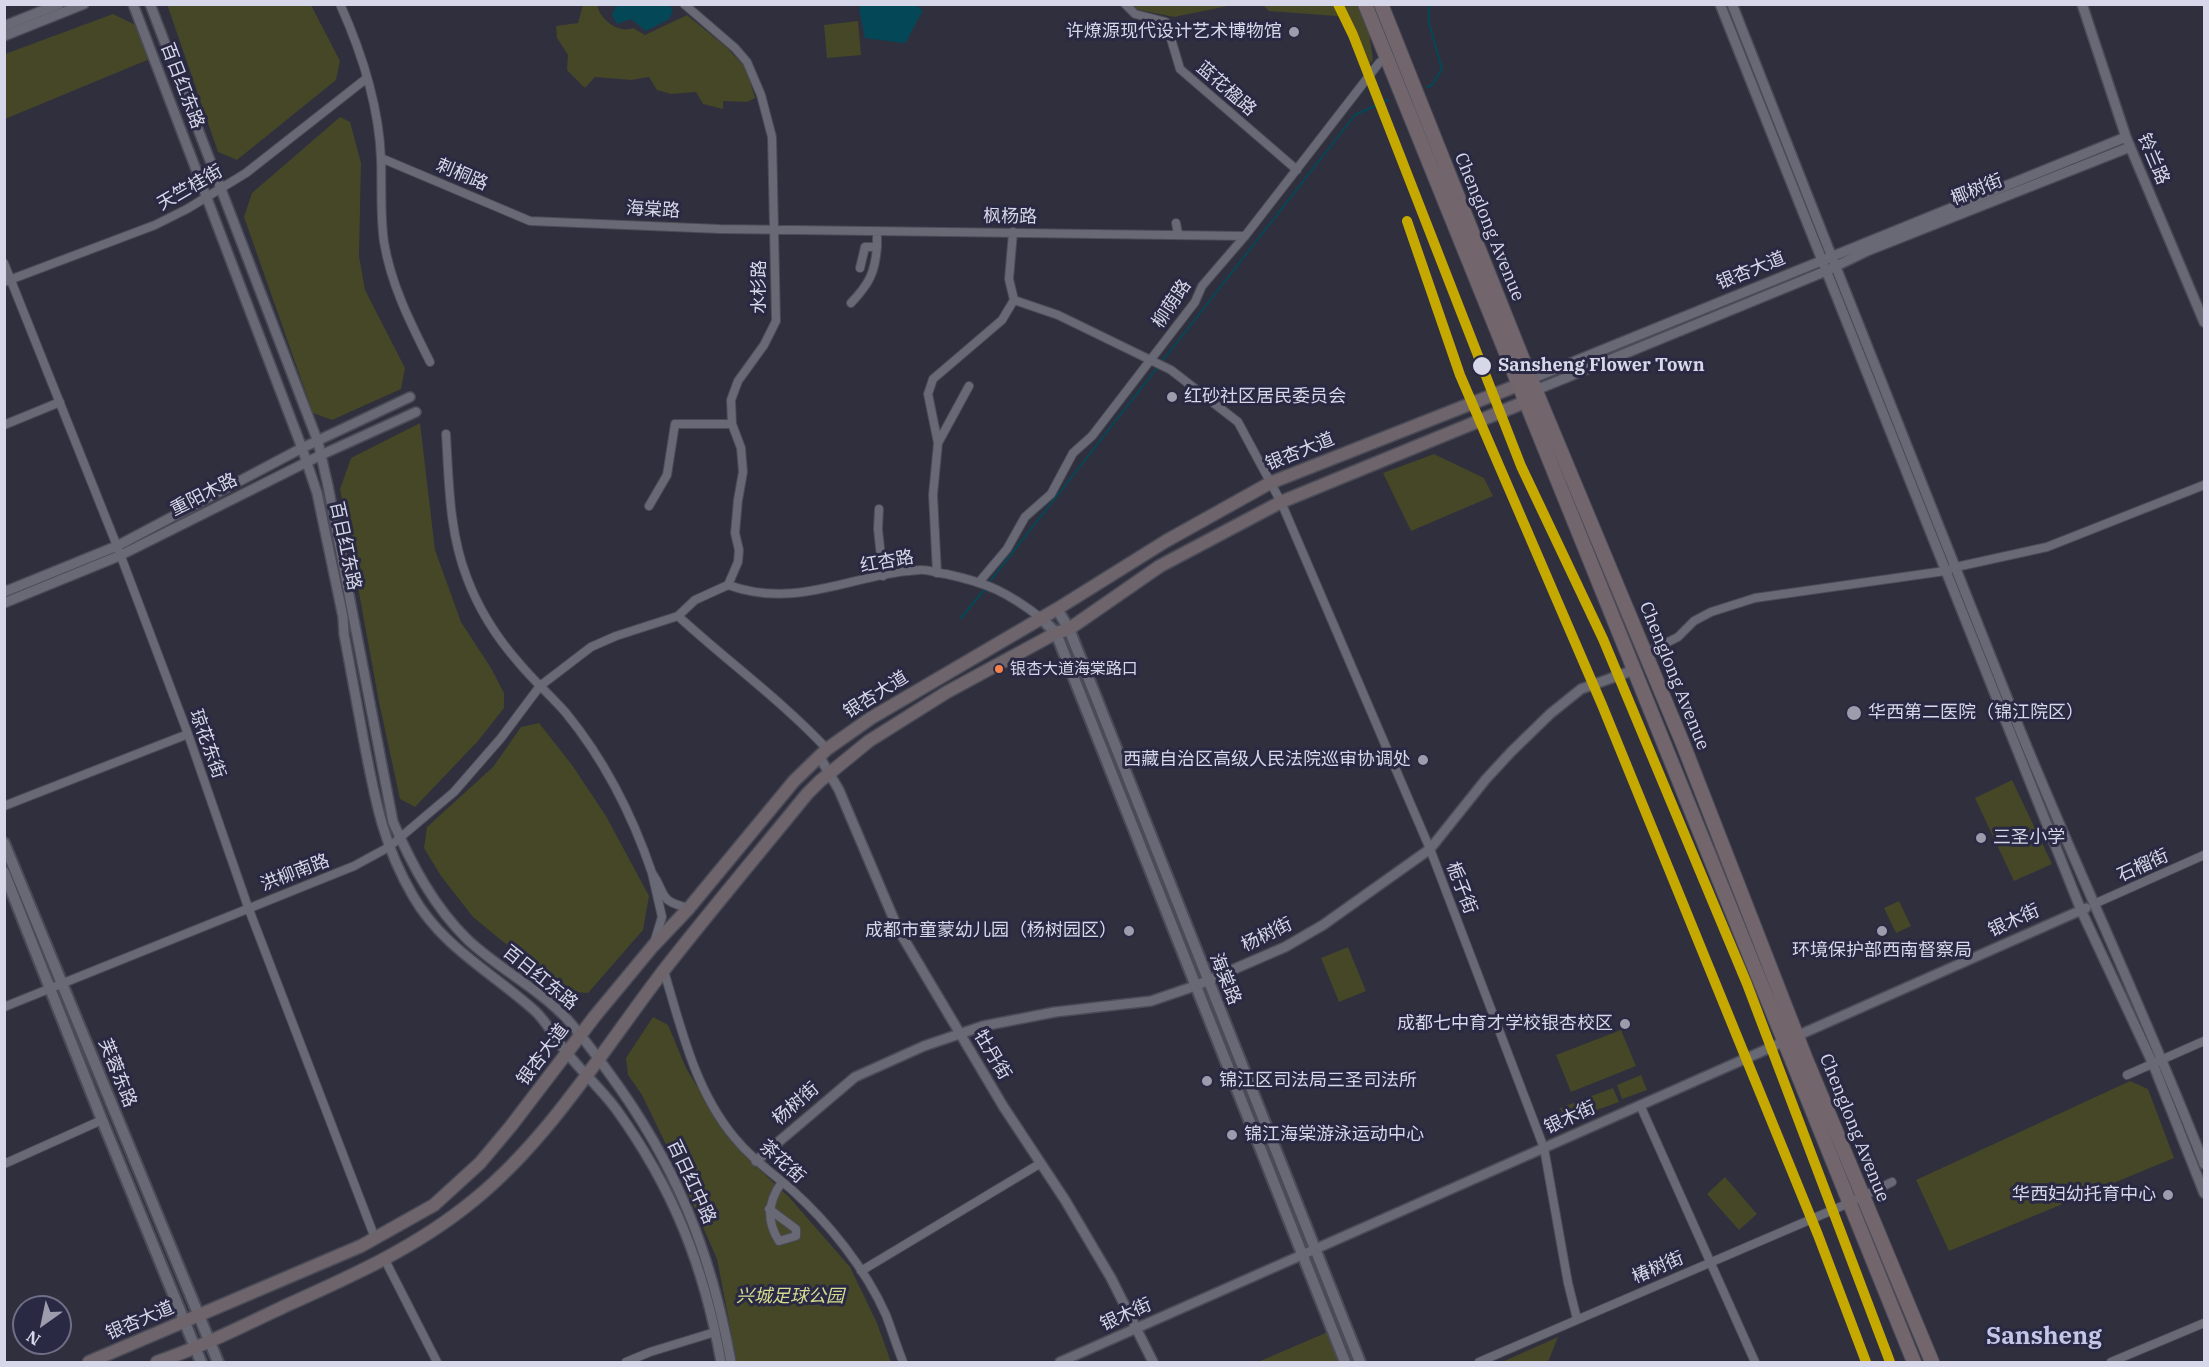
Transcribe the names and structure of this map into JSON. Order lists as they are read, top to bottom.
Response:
{
  "streets": {
    "highway": ["Chenglong Avenue"],
    "main road": ["海棠路", "银杏大道", "芙蓉东路"],
    "street": [
      "百日红东路",
      "蓝花楹路",
      "铃兰路",
      "刺桐路",
      "天竺桂街",
      "椰树街",
      "枫杨路",
      "水杉路",
      "柳荫路",
      "重阳木路",
      "红杏路",
      "琼花东街",
      "石榴街",
      "洪柳南路",
      "栀子街",
      "银木街",
      "杨树街",
      "牡丹街",
      "茶花街",
      "百日红中路",
      "椿树街"
    ]
  },
  "crossings": [
    ["百日红东路", "天竺桂街"],
    ["百日红东路", "银杏大道"],
    ["百日红东路", "重阳木路"],
    ["百日红东路", "洪柳南路"],
    ["百日红东路", "百日红中路"],
    ["蓝花楹路", "柳荫路"],
    ["铃兰路", "椰树街"],
    ["刺桐路", "海棠路"],
    ["天竺桂街", "琼花东街"],
    ["椰树街", "银杏大道"],
    ["海棠路", "枫杨路"],
    ["海棠路", "银杏大道"],
    ["海棠路", "水杉路"],
    ["海棠路", "红杏路"],
    ["海棠路", "银木街"],
    ["海棠路", "杨树街"],
    ["枫杨路", "水杉路"],
    ["枫杨路", "柳荫路"],
    ["Chenglong Avenue", "银杏大道"],
    ["Chenglong Avenue", "柳荫路"],
    ["Chenglong Avenue", "银木街"],
    ["Chenglong Avenue", "杨树街"],
    ["Chenglong Avenue", "椿树街"],
    ["银杏大道", "红杏路"],
    ["银杏大道", "琼花东街"],
    ["银杏大道", "栀子街"],
    ["银杏大道", "牡丹街"],
    ["银杏大道", "芙蓉东路"],
    ["银杏大道", "茶花街"],
    ["银杏大道", "百日红中路"],
    ["水杉路", "红杏路"],
    ["柳荫路", "红杏路"],
    ["柳荫路", "栀子街"],
    ["重阳木路", "琼花东街"],
    ["琼花东街", "洪柳南路"],
    ["石榴街", "银木街"],
    ["洪柳南路", "芙蓉东路"],
    ["栀子街", "银木街"],
    ["栀子街", "杨树街"],
    ["栀子街", "椿树街"],
    ["银木街", "牡丹街"],
    ["杨树街", "牡丹街"],
    ["杨树街", "茶花街"]
  ],
  "districts": ["Sansheng"],
  "parks": ["兴城足球公园"],
  "places": [
    "许燎源现代设计艺术博物馆",
    "Sansheng Flower Town",
    "红砂社区居民委员会",
    "银杏大道海棠路口",
    "华西第二医院（锦江院区）",
    "西藏自治区高级人民法院巡审协调处",
    "三圣小学",
    "成都市童蒙幼儿园（杨树园区）",
    "环境保护部西南督察局",
    "成都七中育才学校银杏校区",
    "锦江区司法局三圣司法所",
    "锦江海棠游泳运动中心",
    "华西妇幼托育中心"
  ],
  "north": "bottom left"
}
